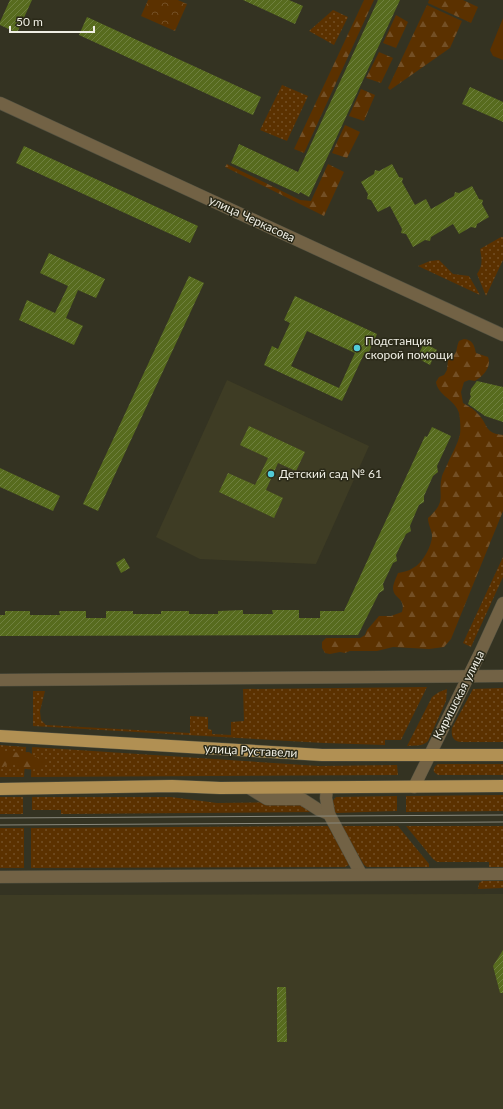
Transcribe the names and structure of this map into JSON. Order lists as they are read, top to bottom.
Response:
{
  "streets": {
    "main road": ["улица Руставели"],
    "street": ["улица Черкасова", "Киришская улица"]
  },
  "crossings": [
    ["Киришская улица", "улица Руставели"]
  ],
  "places": ["Подстанция скорой помощи", "Детский сад № 61"],
  "scale_bar": "50 m"
}
